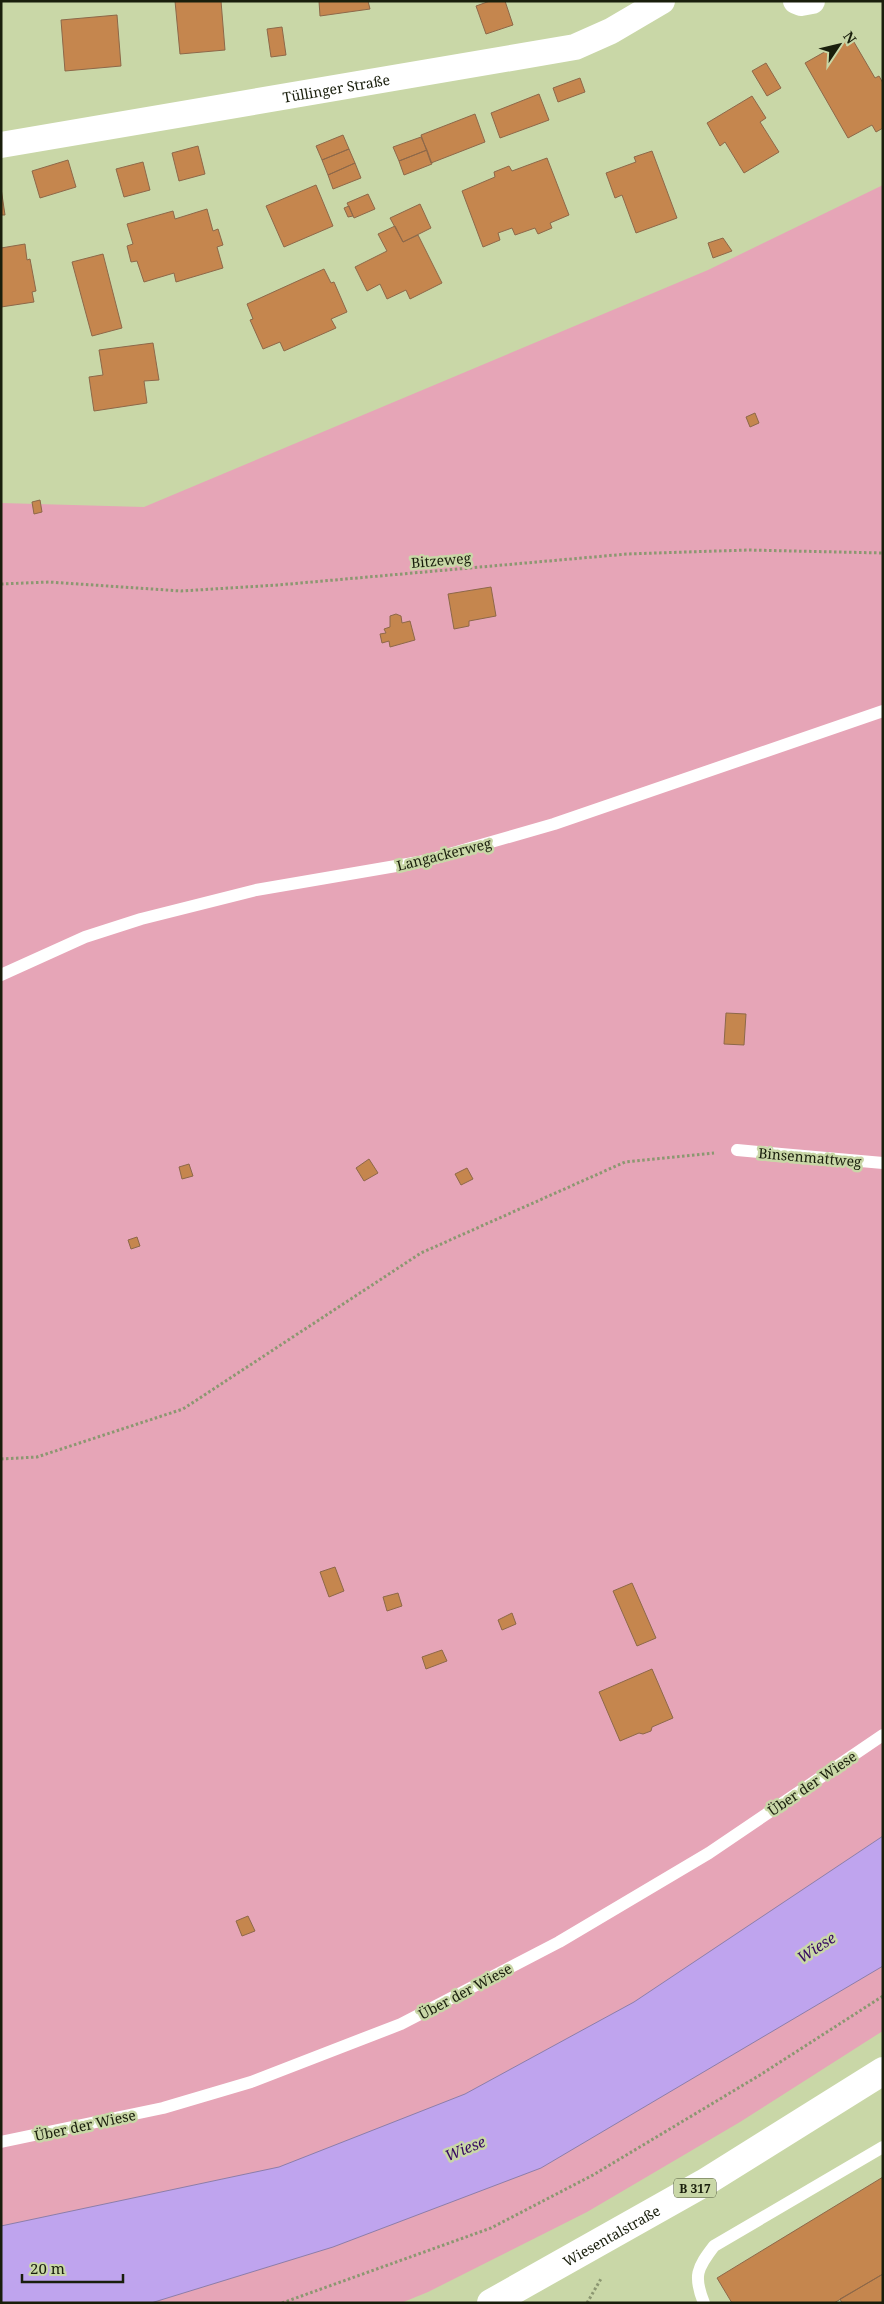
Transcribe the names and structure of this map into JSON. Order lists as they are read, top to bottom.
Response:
{
  "streets": {
    "main road": ["B 317", "Wiesentalstraße"],
    "street": ["Tüllinger Straße"],
    "lane": ["Langackerweg", "Binsenmattweg", "Über der Wiese"],
    "path": ["Bitzeweg"]
  },
  "water": ["Wiese"],
  "scale_bar": "20 m",
  "north": "top right"
}
